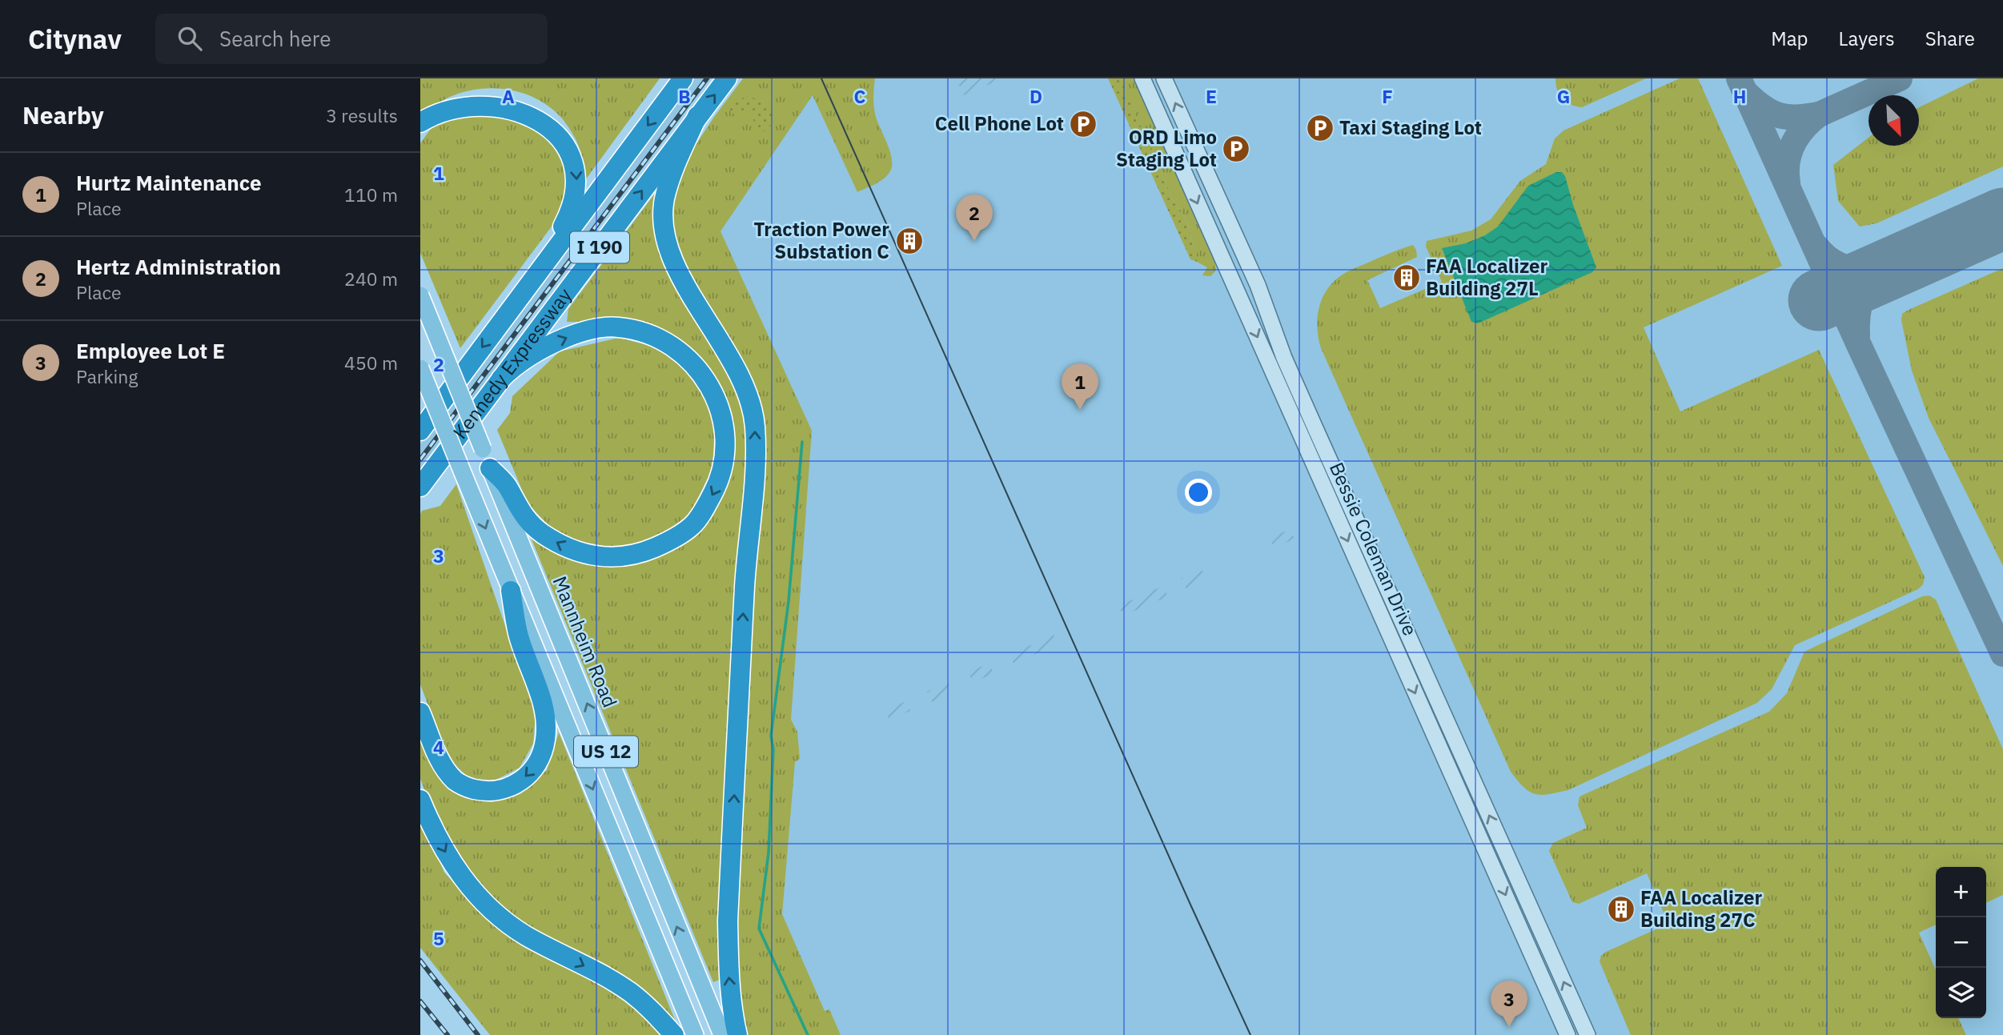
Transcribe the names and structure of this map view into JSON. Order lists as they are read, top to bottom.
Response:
{
  "streets": {
    "highway": ["I 190", "Kennedy Expressway"],
    "main road": ["Mannheim Road", "US 12"],
    "street": ["Bessie Coleman Drive"]
  },
  "places": {
    "parking": ["Cell Phone Lot", "Taxi Staging Lot", "ORD Limo Staging Lot"],
    "building": ["Traction Power Substation C", "FAA Localizer Building 27L", "FAA Localizer Building 27C"]
  },
  "north": "bottom right",
  "page": {
    "header": "Citynav",
    "search": "Search here",
    "nav": ["Map", "Layers", "Share"],
    "heading": ["Nearby", "3 results"],
    "list": [
      {
        "mark": "1",
        "name": "Hurtz Maintenance",
        "note": "Place",
        "value": "110 m"
      },
      {
        "mark": "2",
        "name": "Hertz Administration",
        "note": "Place",
        "value": "240 m"
      },
      {
        "mark": "3",
        "name": "Employee Lot E",
        "note": "Parking",
        "value": "450 m"
      }
    ],
    "pins": ["2", "1", "3"],
    "map_buttons": ["+", "−"]
  },
  "grid": {
    "columns": [
      "A",
      "B",
      "C",
      "D",
      "E",
      "F",
      "G",
      "H"
    ],
    "rows": [
      "1",
      "2",
      "3",
      "4",
      "5"
    ]
  }
}
